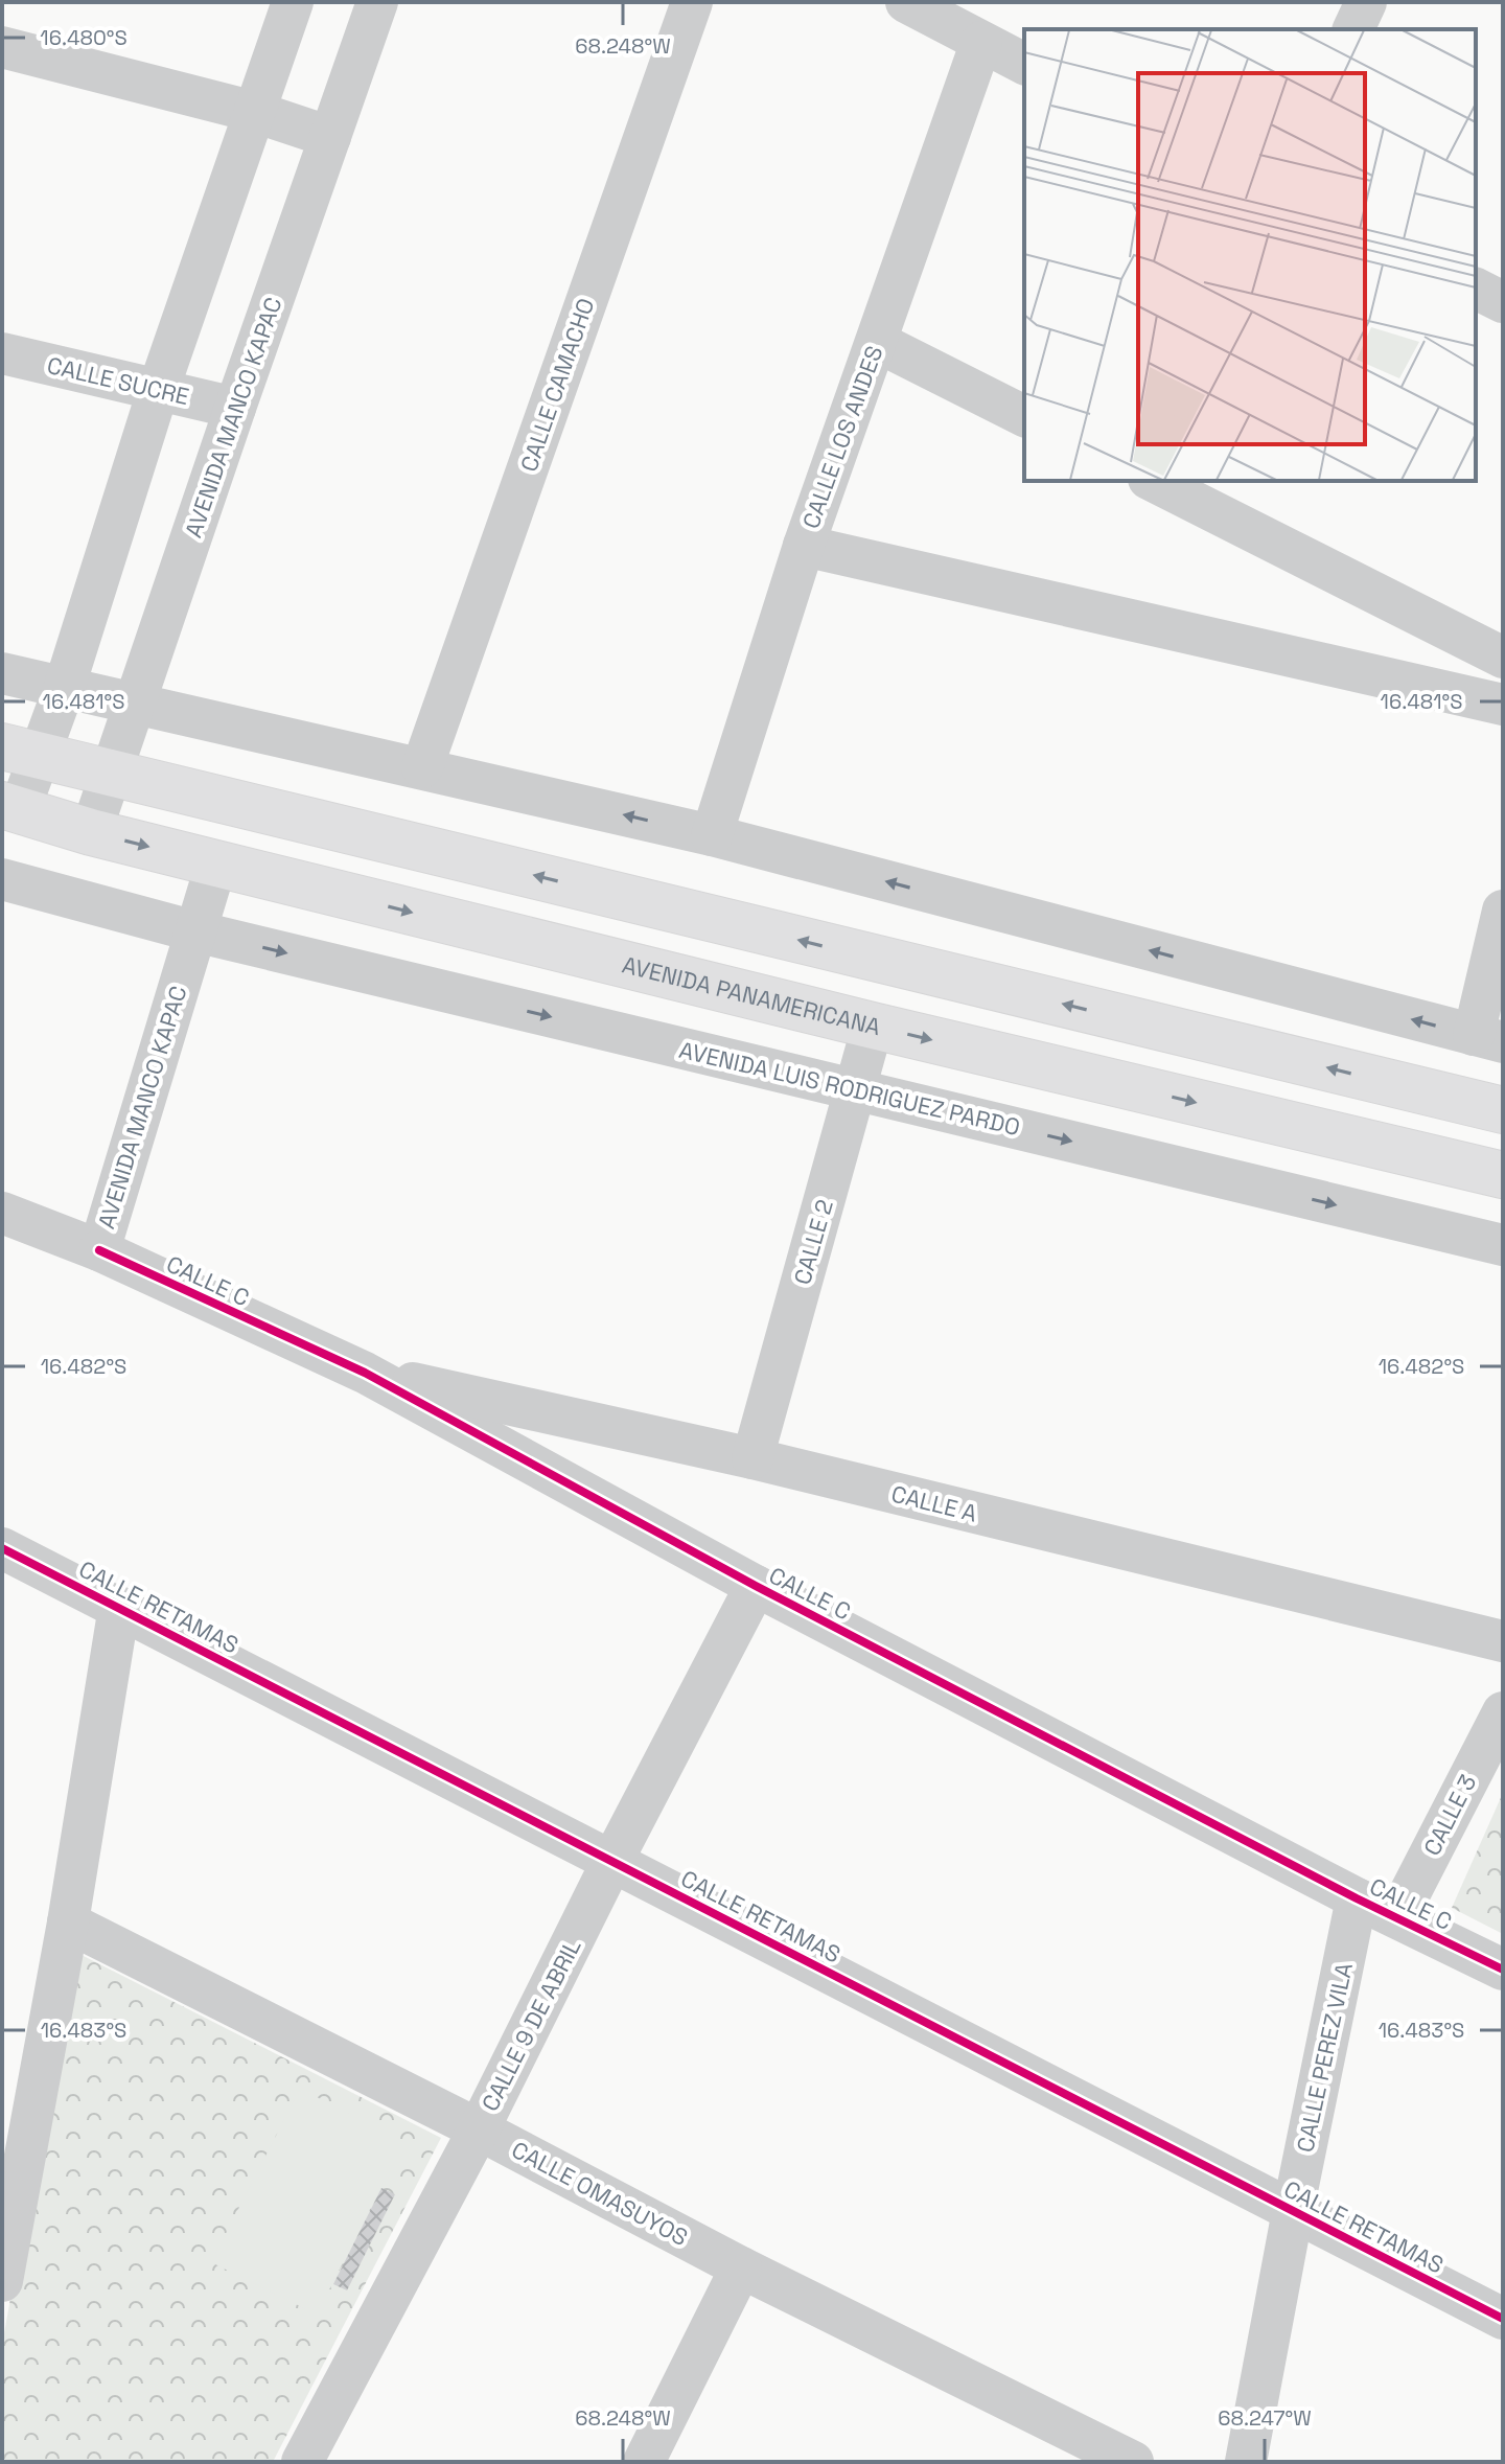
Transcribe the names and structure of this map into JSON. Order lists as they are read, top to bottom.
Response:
{
  "streets": {
    "highway": ["AVENIDA PANAMERICANA"],
    "street": [
      "CALLE SUCRE",
      "CALLE CAMACHO",
      "AVENIDA MANCO KAPAC",
      "CALLE LOS ANDES",
      "AVENIDA LUIS RODRIGUEZ PARDO",
      "CALLE 2",
      "CALLE C",
      "CALLE A",
      "CALLE RETAMAS",
      "CALLE 3",
      "CALLE 9 DE ABRIL",
      "CALLE PEREZ VILA",
      "CALLE OMASUYOS"
    ]
  },
  "crossings": [
    ["CALLE SUCRE", "AVENIDA MANCO KAPAC"],
    ["AVENIDA MANCO KAPAC", "AVENIDA PANAMERICANA"],
    ["AVENIDA MANCO KAPAC", "AVENIDA LUIS RODRIGUEZ PARDO"],
    ["AVENIDA MANCO KAPAC", "CALLE C"],
    ["AVENIDA PANAMERICANA", "CALLE 2"],
    ["AVENIDA LUIS RODRIGUEZ PARDO", "CALLE 2"],
    ["CALLE 2", "CALLE A"],
    ["CALLE C", "CALLE A"],
    ["CALLE C", "CALLE 3"],
    ["CALLE C", "CALLE 9 DE ABRIL"],
    ["CALLE C", "CALLE PEREZ VILA"],
    ["CALLE RETAMAS", "CALLE 9 DE ABRIL"],
    ["CALLE RETAMAS", "CALLE PEREZ VILA"],
    ["CALLE 9 DE ABRIL", "CALLE OMASUYOS"]
  ],
  "coordinates": [
    "16.480°S",
    "68.248°W",
    "16.481°S",
    "16.482°S",
    "16.483°S",
    "68.247°W"
  ]
}
